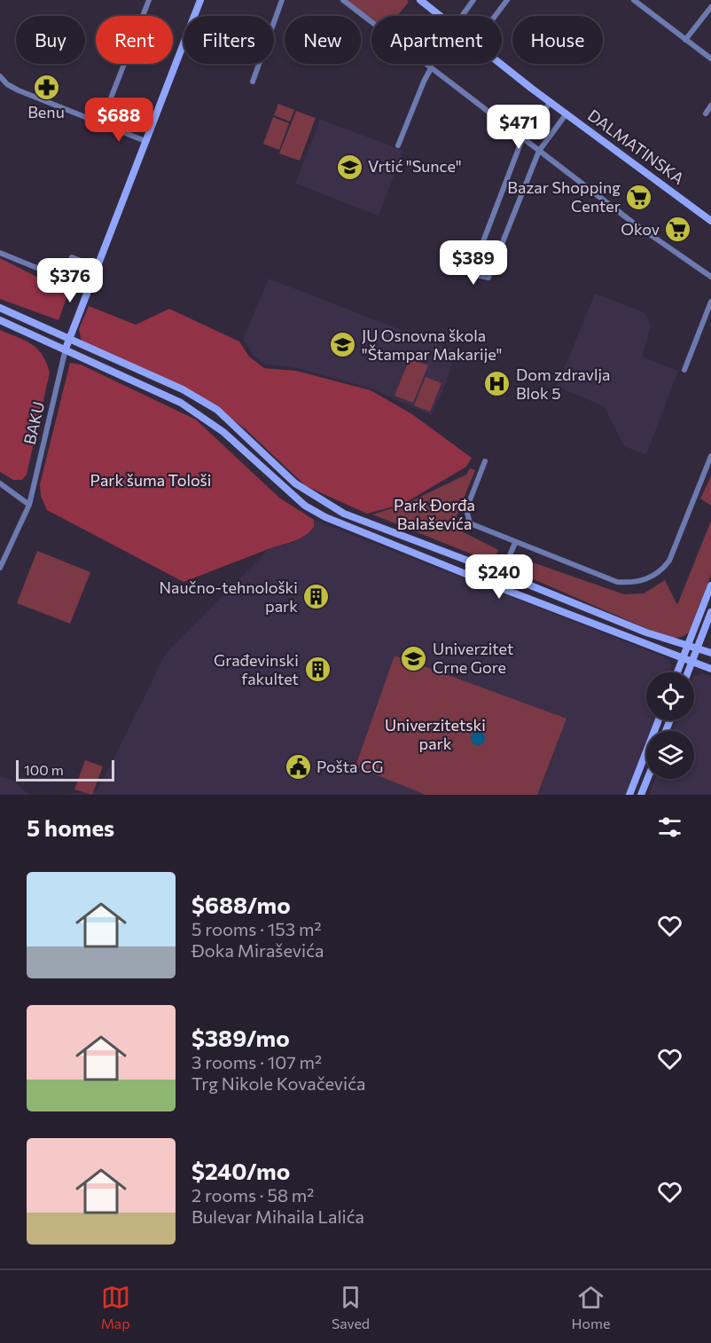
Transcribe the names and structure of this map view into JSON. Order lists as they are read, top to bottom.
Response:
{
  "streets": {
    "main road": ["DALMATINSKA"],
    "street": ["BAKU"]
  },
  "parks": ["Park šuma Tološi", "Park Đorđa Balaševića", "Univerzitetski park"],
  "places": {
    "pharmacy": ["Benu"],
    "school or university": ["Vrtić \"Sunce\"", "JU Osnovna škola \"Štampar Makarije\"", "Univerzitet Crne Gore"],
    "supermarket": ["Bazar Shopping Center", "Okov"],
    "hospital": ["Dom zdravlja Blok 5"],
    "building": ["Naučno-tehnološki park", "Građevinski fakultet"],
    "public building": ["Pošta CG"]
  },
  "scale_bar": "100 m",
  "page": {
    "chip": [
      "Buy",
      "Rent",
      "Filters",
      "New",
      "Apartment",
      "House"
    ],
    "price": [
      "$688",
      "$471",
      "$389",
      "$376",
      "$240"
    ],
    "scale": "100 m",
    "heading": "5 homes",
    "list": [
      {
        "name": "$688/mo",
        "note": "5 rooms · 153 m² · Đoka Miraševića"
      },
      {
        "name": "$389/mo",
        "note": "3 rooms · 107 m² · Trg Nikole Kovačevića"
      },
      {
        "name": "$240/mo",
        "note": "2 rooms · 58 m² · Bulevar Mihaila Lalića"
      }
    ],
    "tabs": ["Map", "Saved", "Home"]
  }
}
